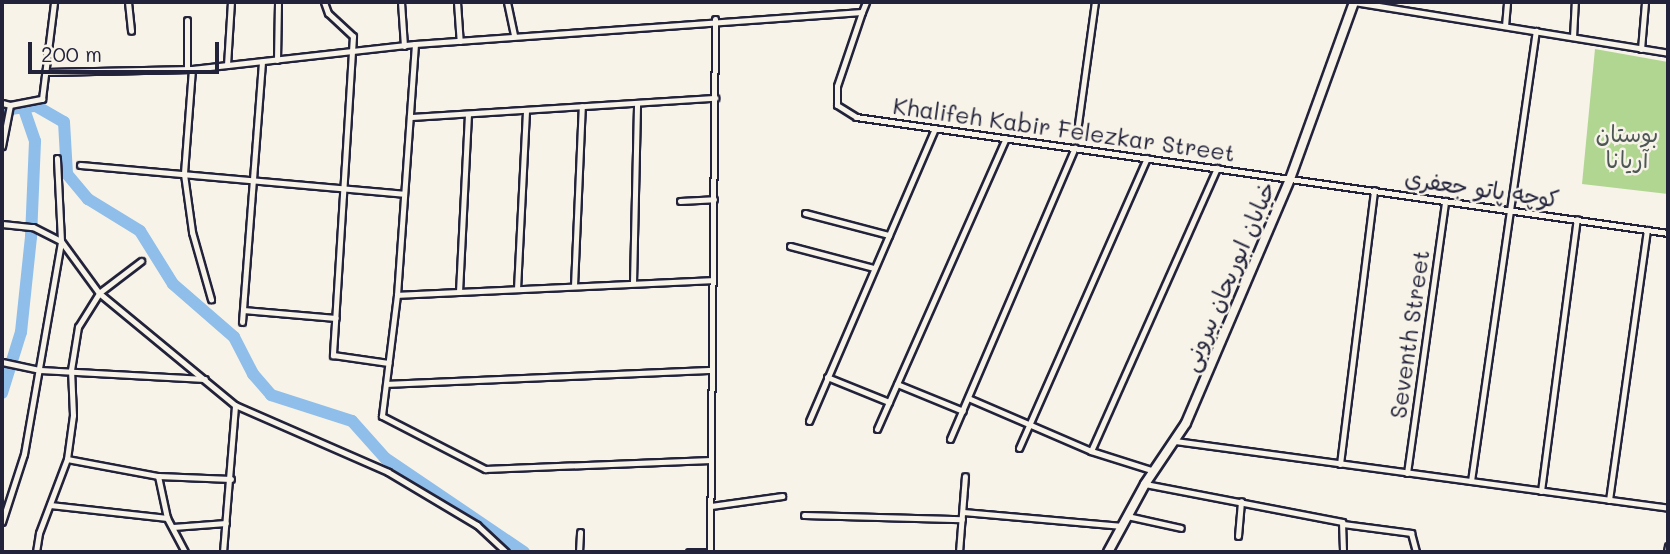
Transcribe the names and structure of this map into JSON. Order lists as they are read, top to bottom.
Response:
{
  "streets": {
    "street": [
      "Khalifeh Kabir Felezkar Street",
      "کوچه پاتو جعفری",
      "خیابان ابوریحان بیرونی",
      "Seventh Street"
    ]
  },
  "crossings": [
    ["Khalifeh Kabir Felezkar Street", "کوچه پاتو جعفری"],
    ["Khalifeh Kabir Felezkar Street", "خیابان ابوریحان بیرونی"],
    ["کوچه پاتو جعفری", "خیابان ابوریحان بیرونی"],
    ["کوچه پاتو جعفری", "Seventh Street"]
  ],
  "parks": ["بوستان آریانا"],
  "scale_bar": "200 m"
}
